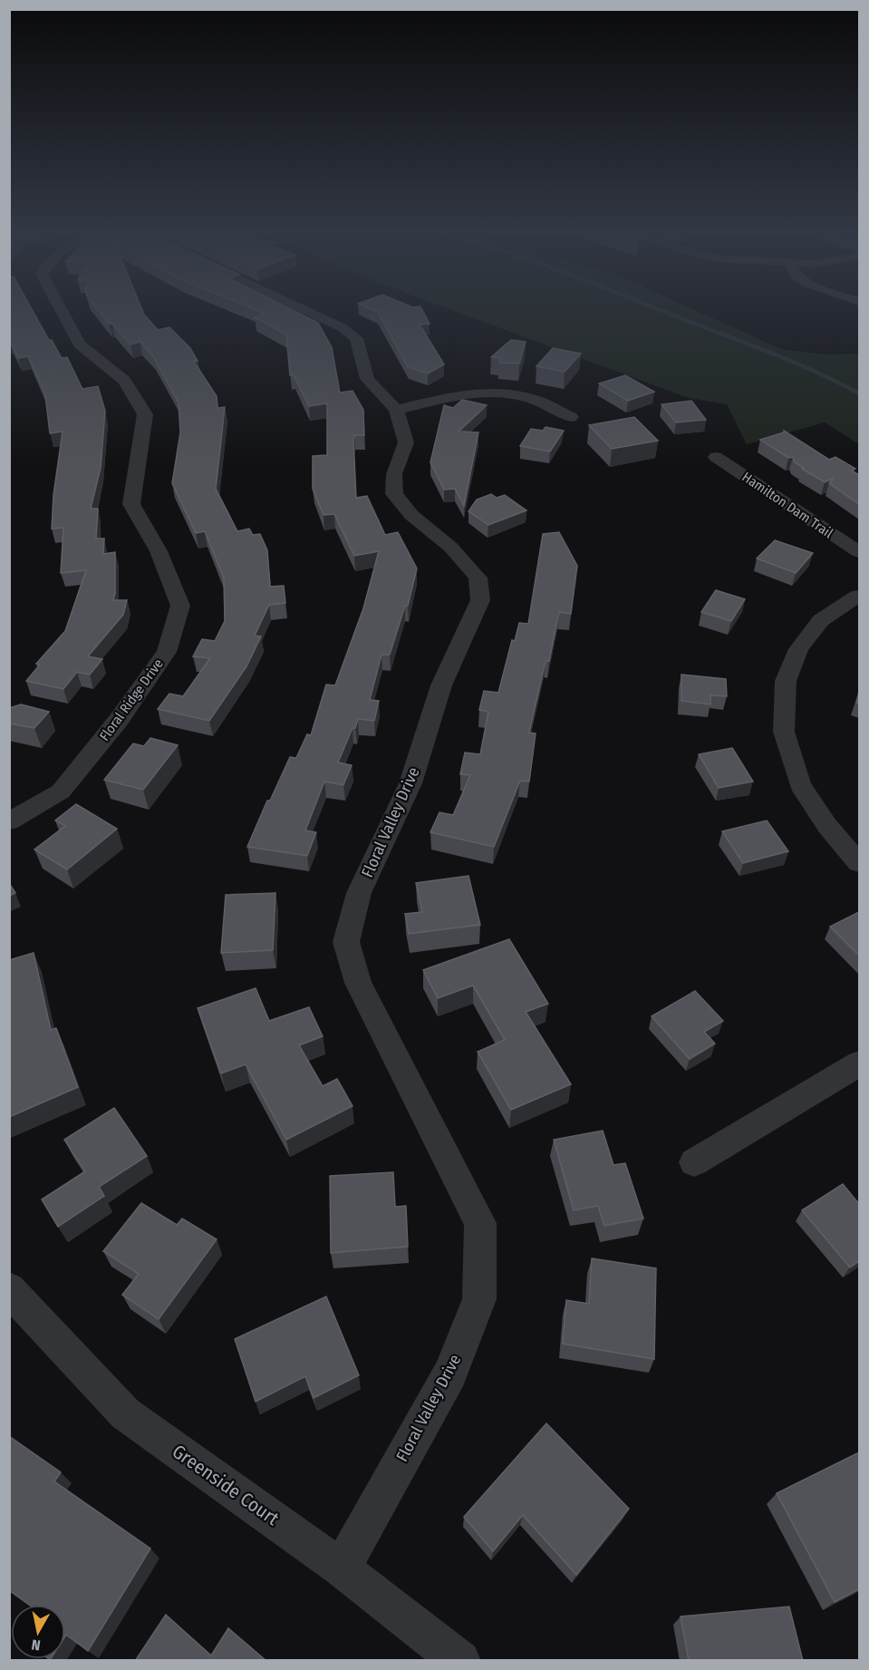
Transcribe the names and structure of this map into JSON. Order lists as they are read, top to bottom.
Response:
{
  "streets": {
    "street": [
      "Hamilton Dam Trail",
      "Floral Ridge Drive",
      "Floral Valley Drive",
      "Greenside Court"
    ]
  },
  "crossings": [
    ["Floral Valley Drive", "Greenside Court"]
  ],
  "north": "bottom"
}
